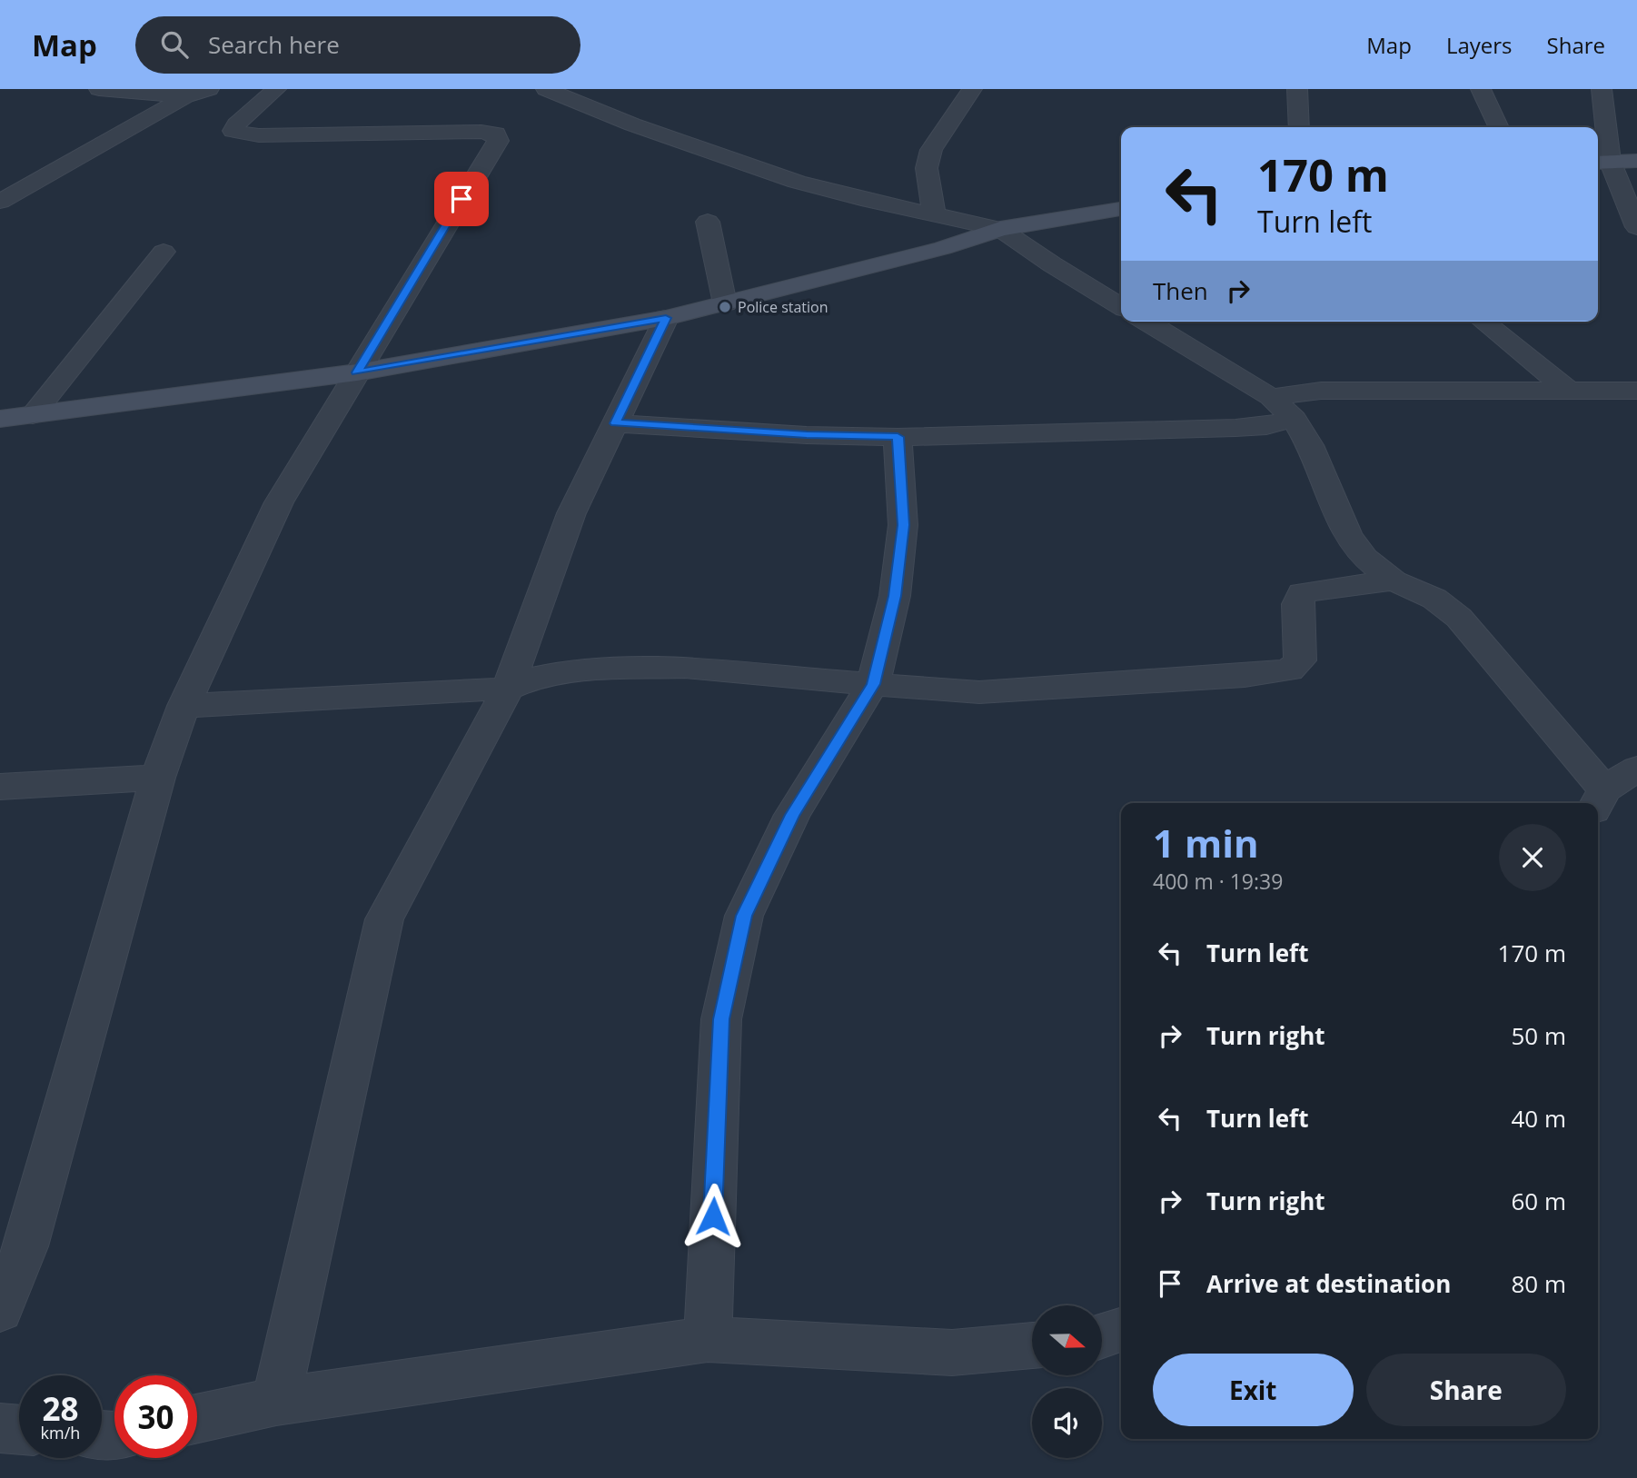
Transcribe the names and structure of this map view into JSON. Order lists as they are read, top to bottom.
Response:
{
  "places": ["Police station"],
  "north": "right",
  "page": {
    "header": "Map",
    "search": "Search here",
    "nav": ["Map", "Layers", "Share"],
    "turn": ["170 m", "Turn left"],
    "then": "Then",
    "heading": ["1 min", "400 m · 19:39"],
    "list": [
      {
        "name": "Turn left",
        "value": "170 m"
      },
      {
        "name": "Turn right",
        "value": "50 m"
      },
      {
        "name": "Turn left",
        "value": "40 m"
      },
      {
        "name": "Turn right",
        "value": "60 m"
      },
      {
        "name": "Arrive at destination",
        "value": "80 m"
      }
    ],
    "buttons": ["Exit", "Share"],
    "speed": "28 km/h",
    "limit": "30"
  }
}
